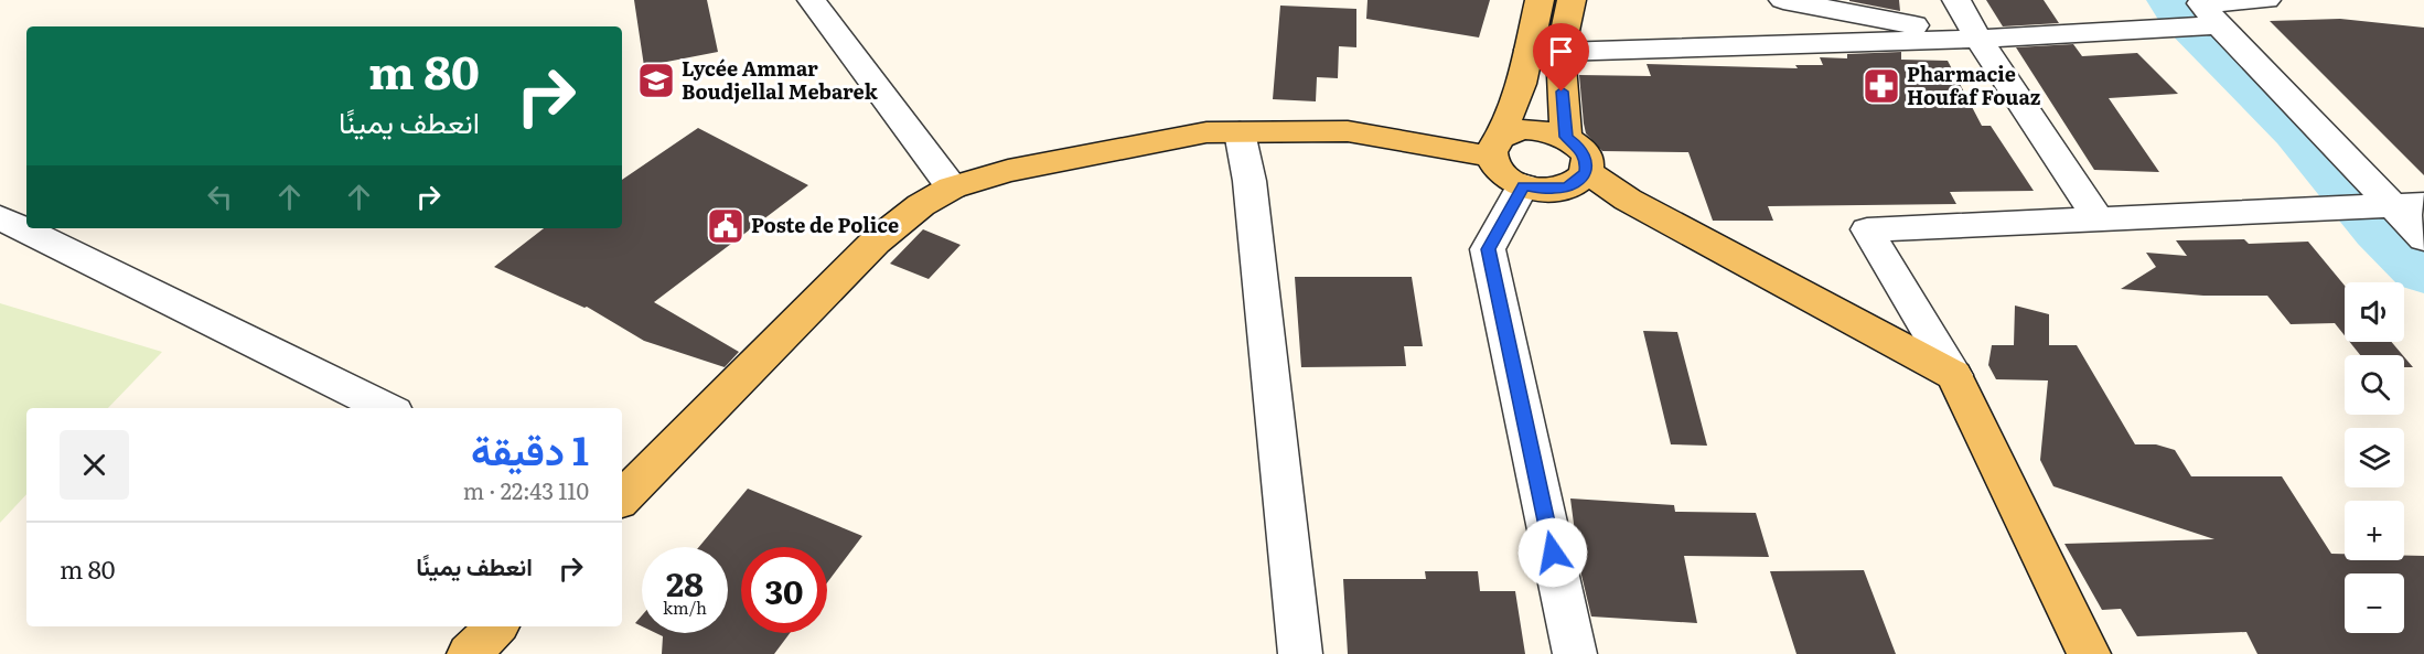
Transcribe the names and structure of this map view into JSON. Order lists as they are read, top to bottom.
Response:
{
  "places": {
    "school or university": ["Lycée Ammar Boudjellal Mebarek"],
    "pharmacy": ["Pharmacie Houfaf Fouaz"],
    "public building": ["Poste de Police"]
  },
  "page": {
    "turn": ["80 m", "انعطف يمينًا"],
    "map_buttons": ["+", "−"],
    "heading": ["1 دقيقة", "110 m · 22:43"],
    "list": [
      {
        "name": "انعطف يمينًا",
        "value": "80 m"
      }
    ],
    "speed": "28 km/h",
    "limit": "30"
  }
}
